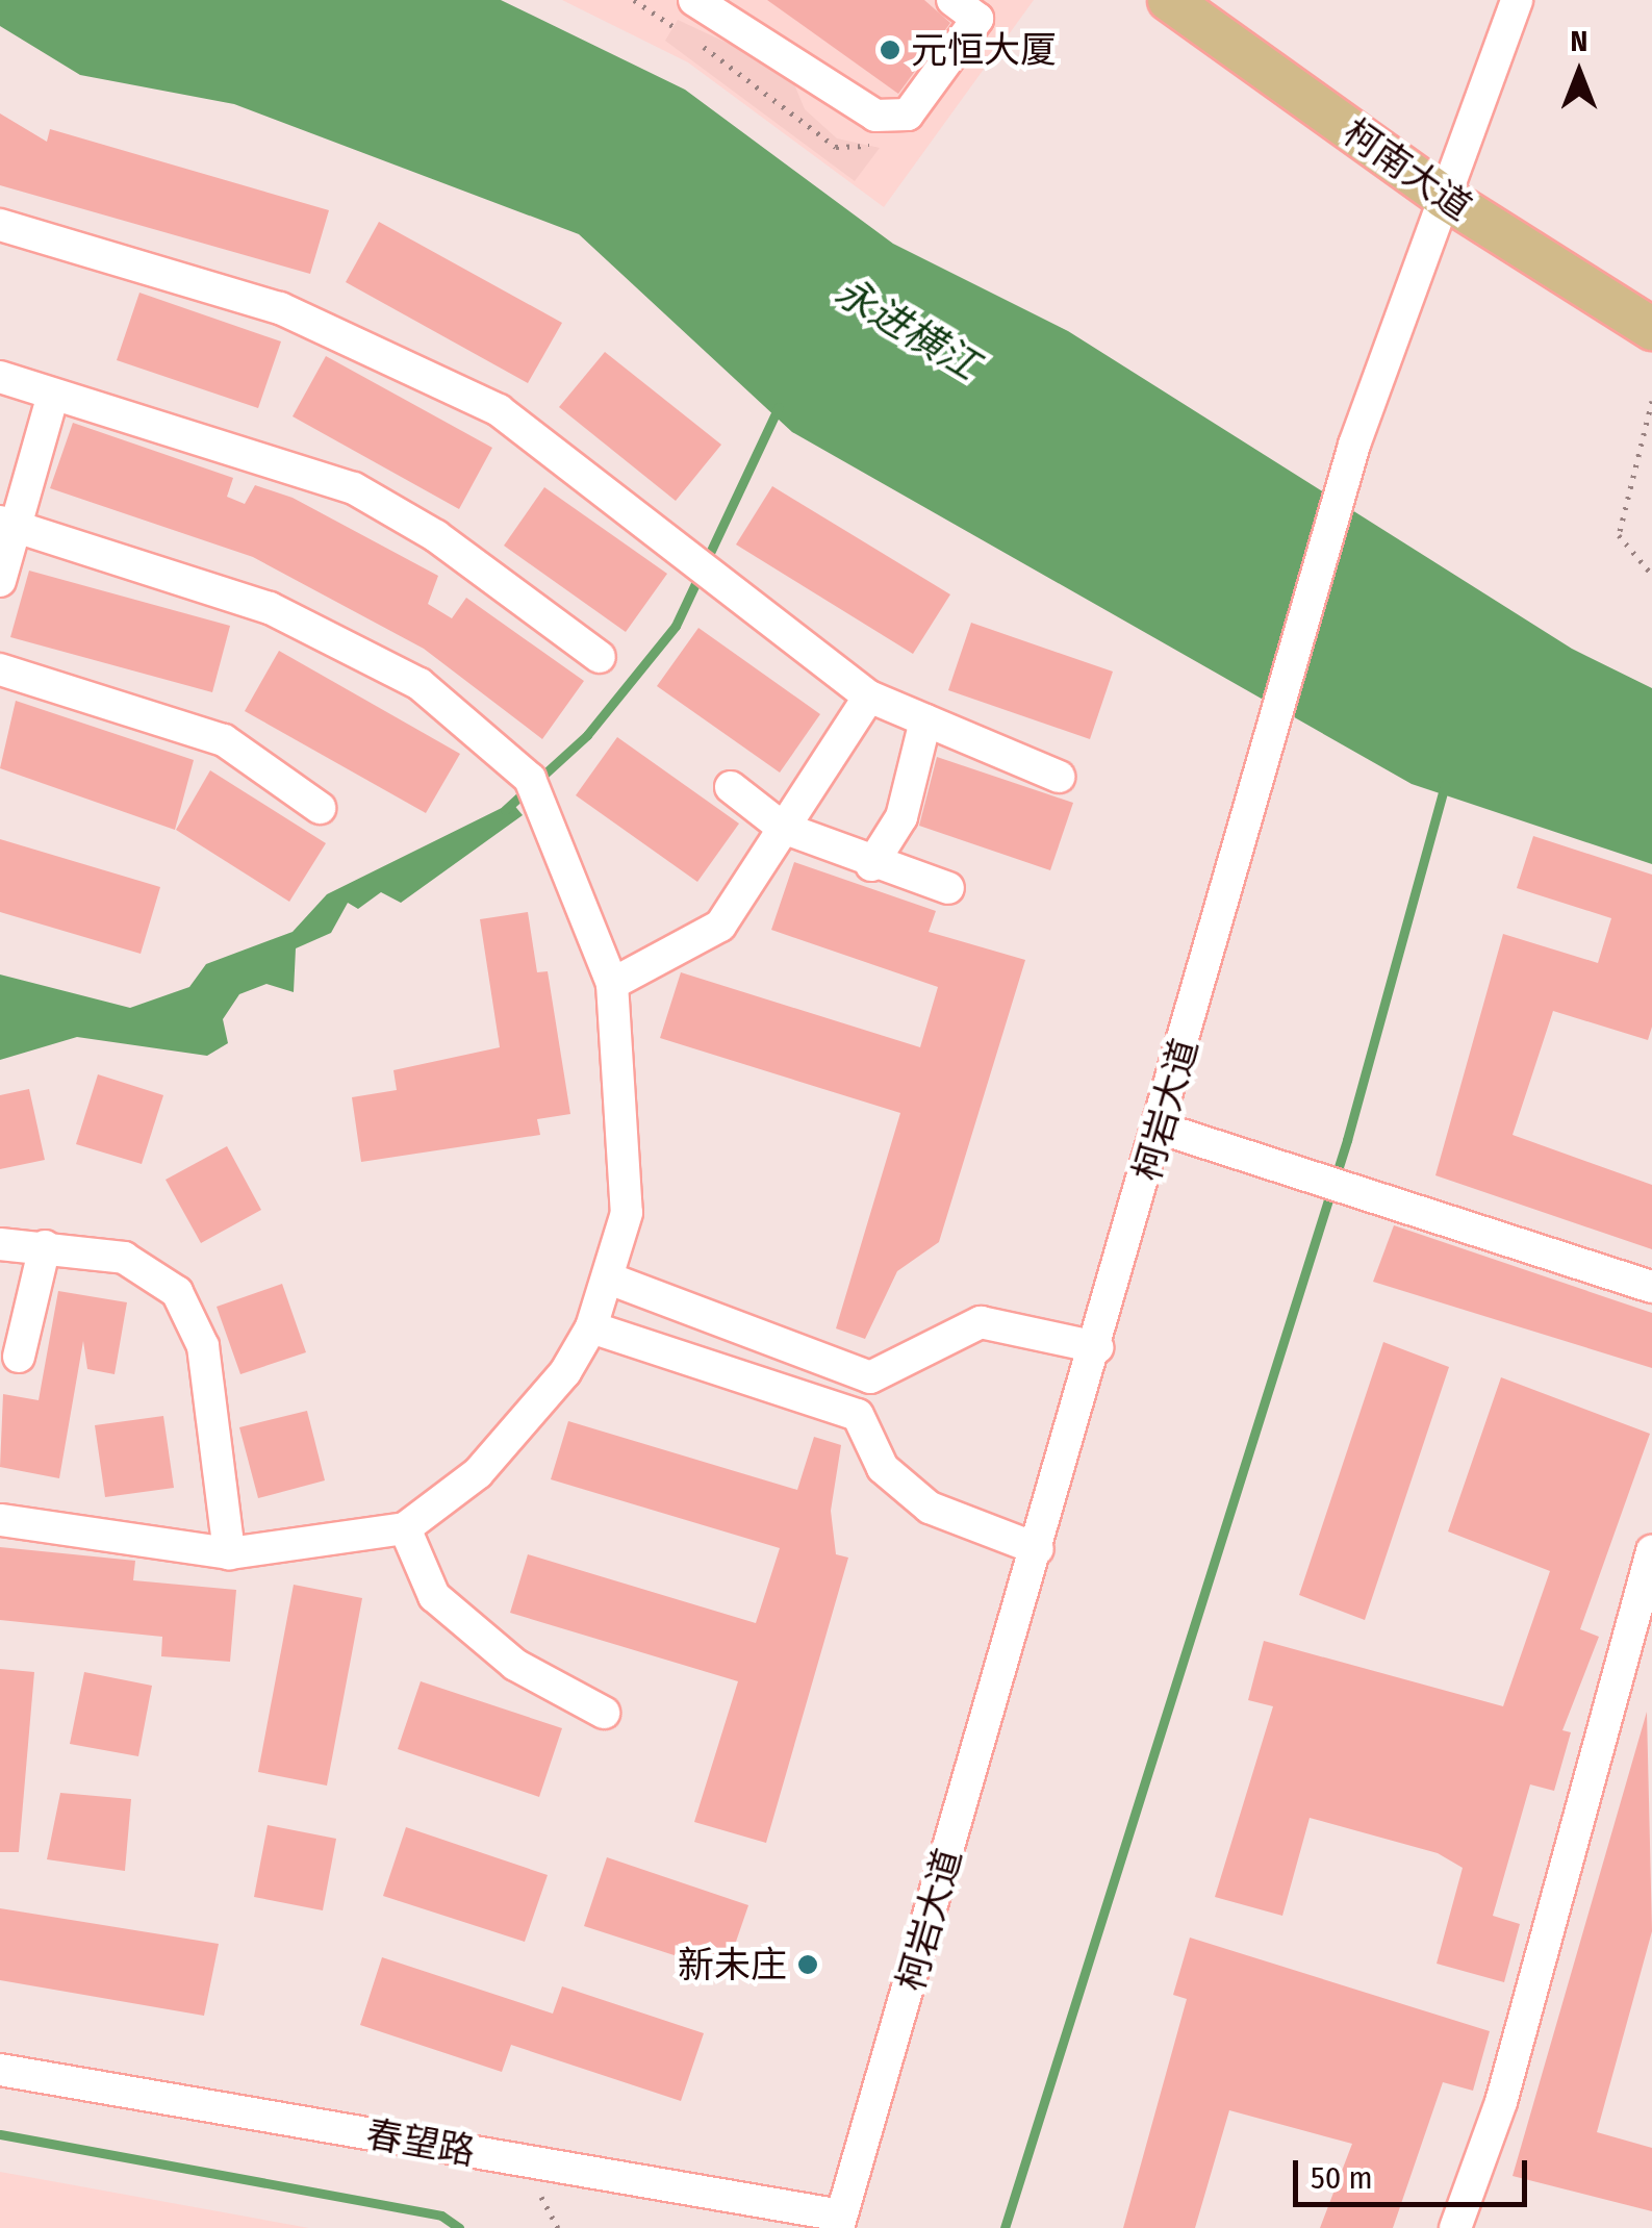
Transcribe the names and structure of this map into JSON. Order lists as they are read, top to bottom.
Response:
{
  "streets": {
    "main road": ["柯南大道"],
    "street": ["柯岩大道", "春望路"]
  },
  "crossings": [
    ["柯南大道", "柯岩大道"],
    ["柯岩大道", "春望路"]
  ],
  "water": ["永进横江"],
  "places": ["元恒大厦", "新未庄"],
  "scale_bar": "50 m",
  "north": "top"
}
